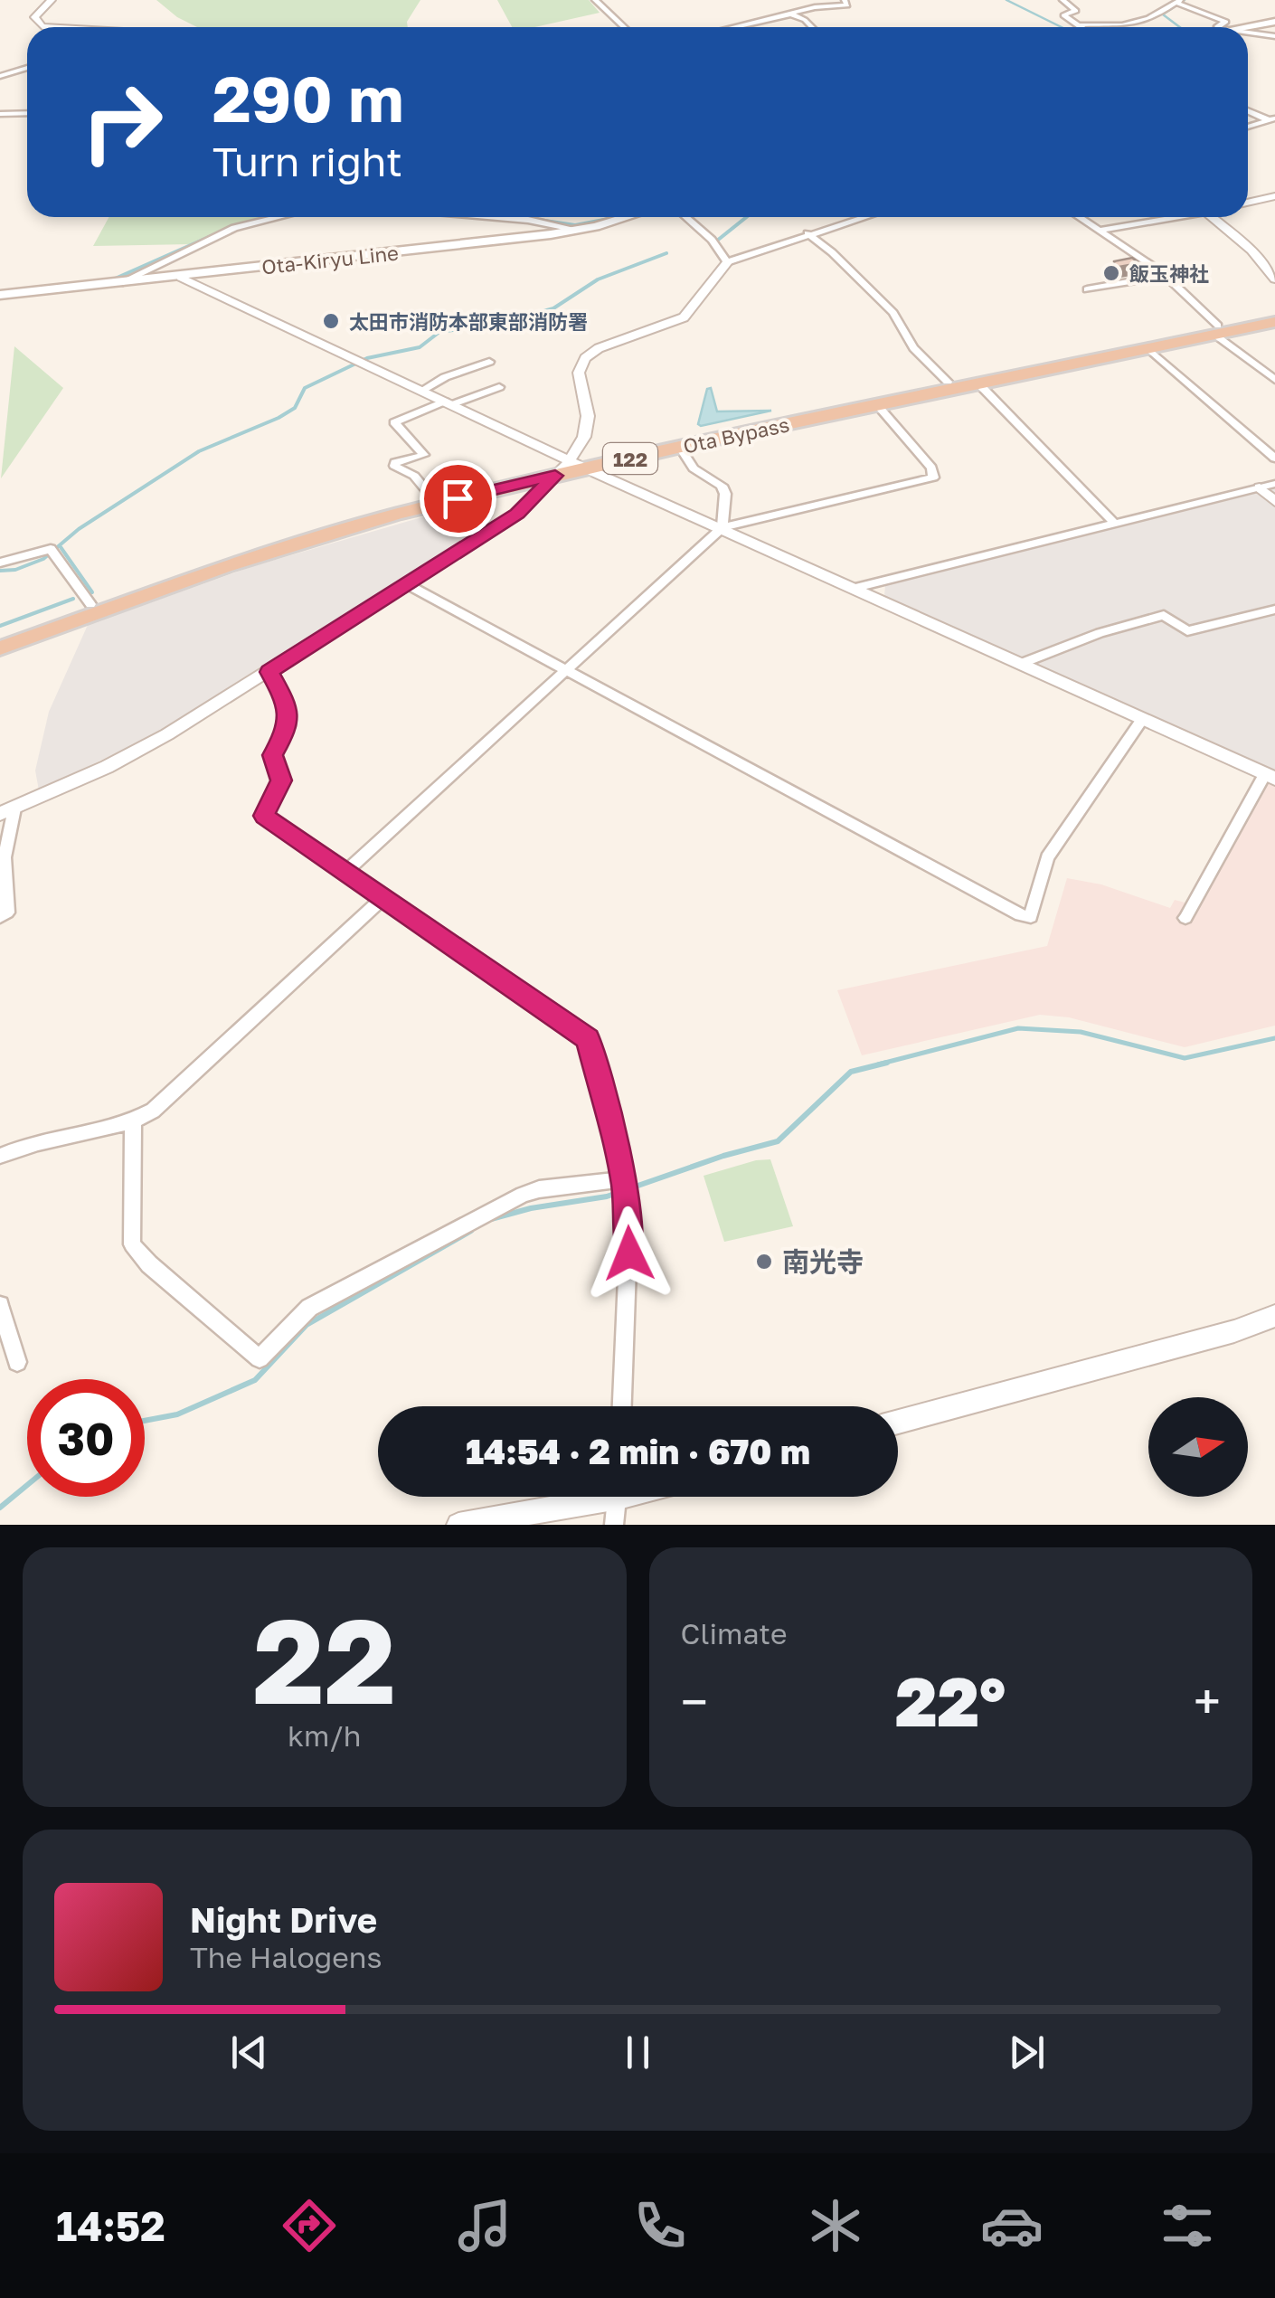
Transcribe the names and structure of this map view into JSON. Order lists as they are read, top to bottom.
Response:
{
  "streets": {
    "highway": ["Ota Bypass", "122"],
    "main road": ["Ota-Kiryu Line"]
  },
  "places": ["飯玉神社", "太田市消防本部東部消防署", "南光寺"],
  "north": "right",
  "page": {
    "turn": ["290 m", "Turn right"],
    "limit": "30",
    "trip": "14:54 · 2 min · 670 m",
    "tile": [
      ["22", "km/h"],
      "Climate"
    ],
    "heat": ["−", "22°", "+"],
    "song": ["Night Drive", "The Halogens"],
    "tabs": "14:52"
  }
}
